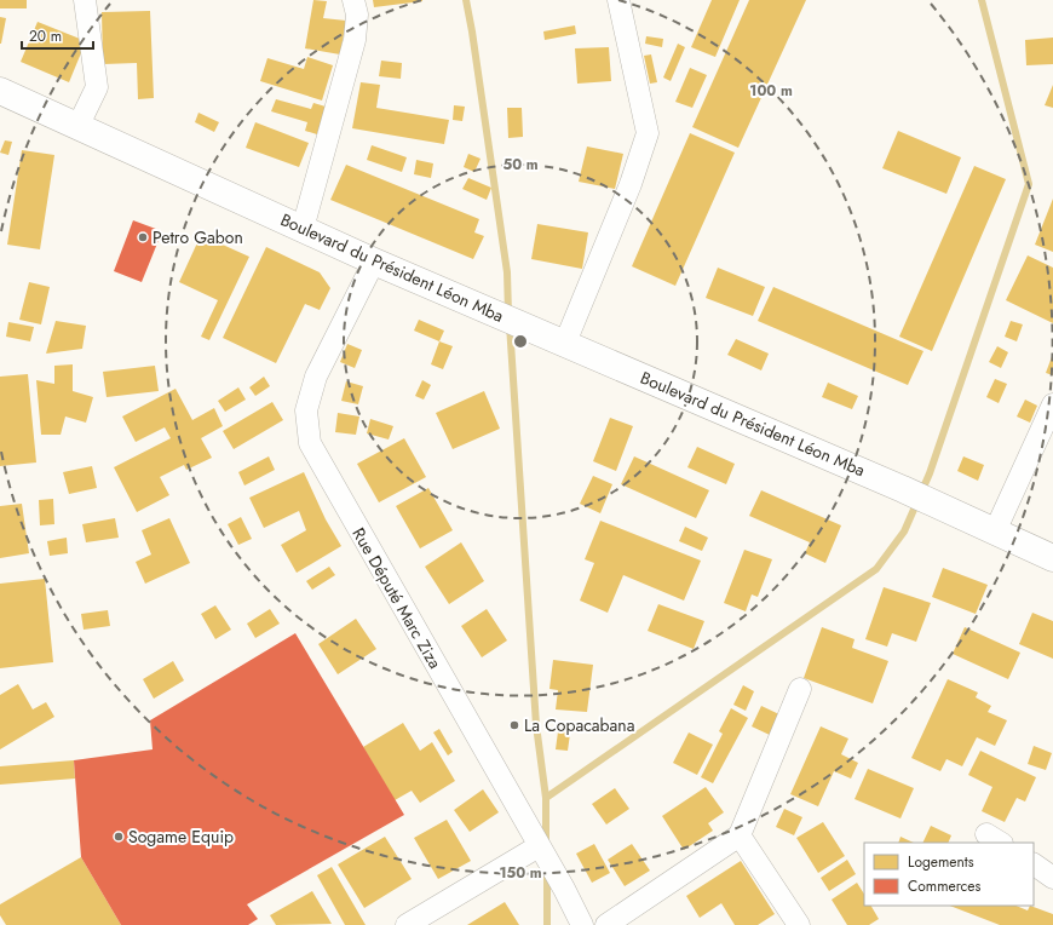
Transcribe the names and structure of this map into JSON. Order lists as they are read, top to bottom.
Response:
{
  "streets": {
    "street": ["Boulevard du Président Léon Mba", "Rue Député Marc Ziza"]
  },
  "crossings": [
    ["Boulevard du Président Léon Mba", "Rue Député Marc Ziza"]
  ],
  "places": ["Petro Gabon", "La Copacabana", "Sogame Equip"],
  "legend": ["Logements", "Commerces"],
  "scale_bar": "20 m",
  "rings": ["100 m", "50 m", "150 m"]
}
